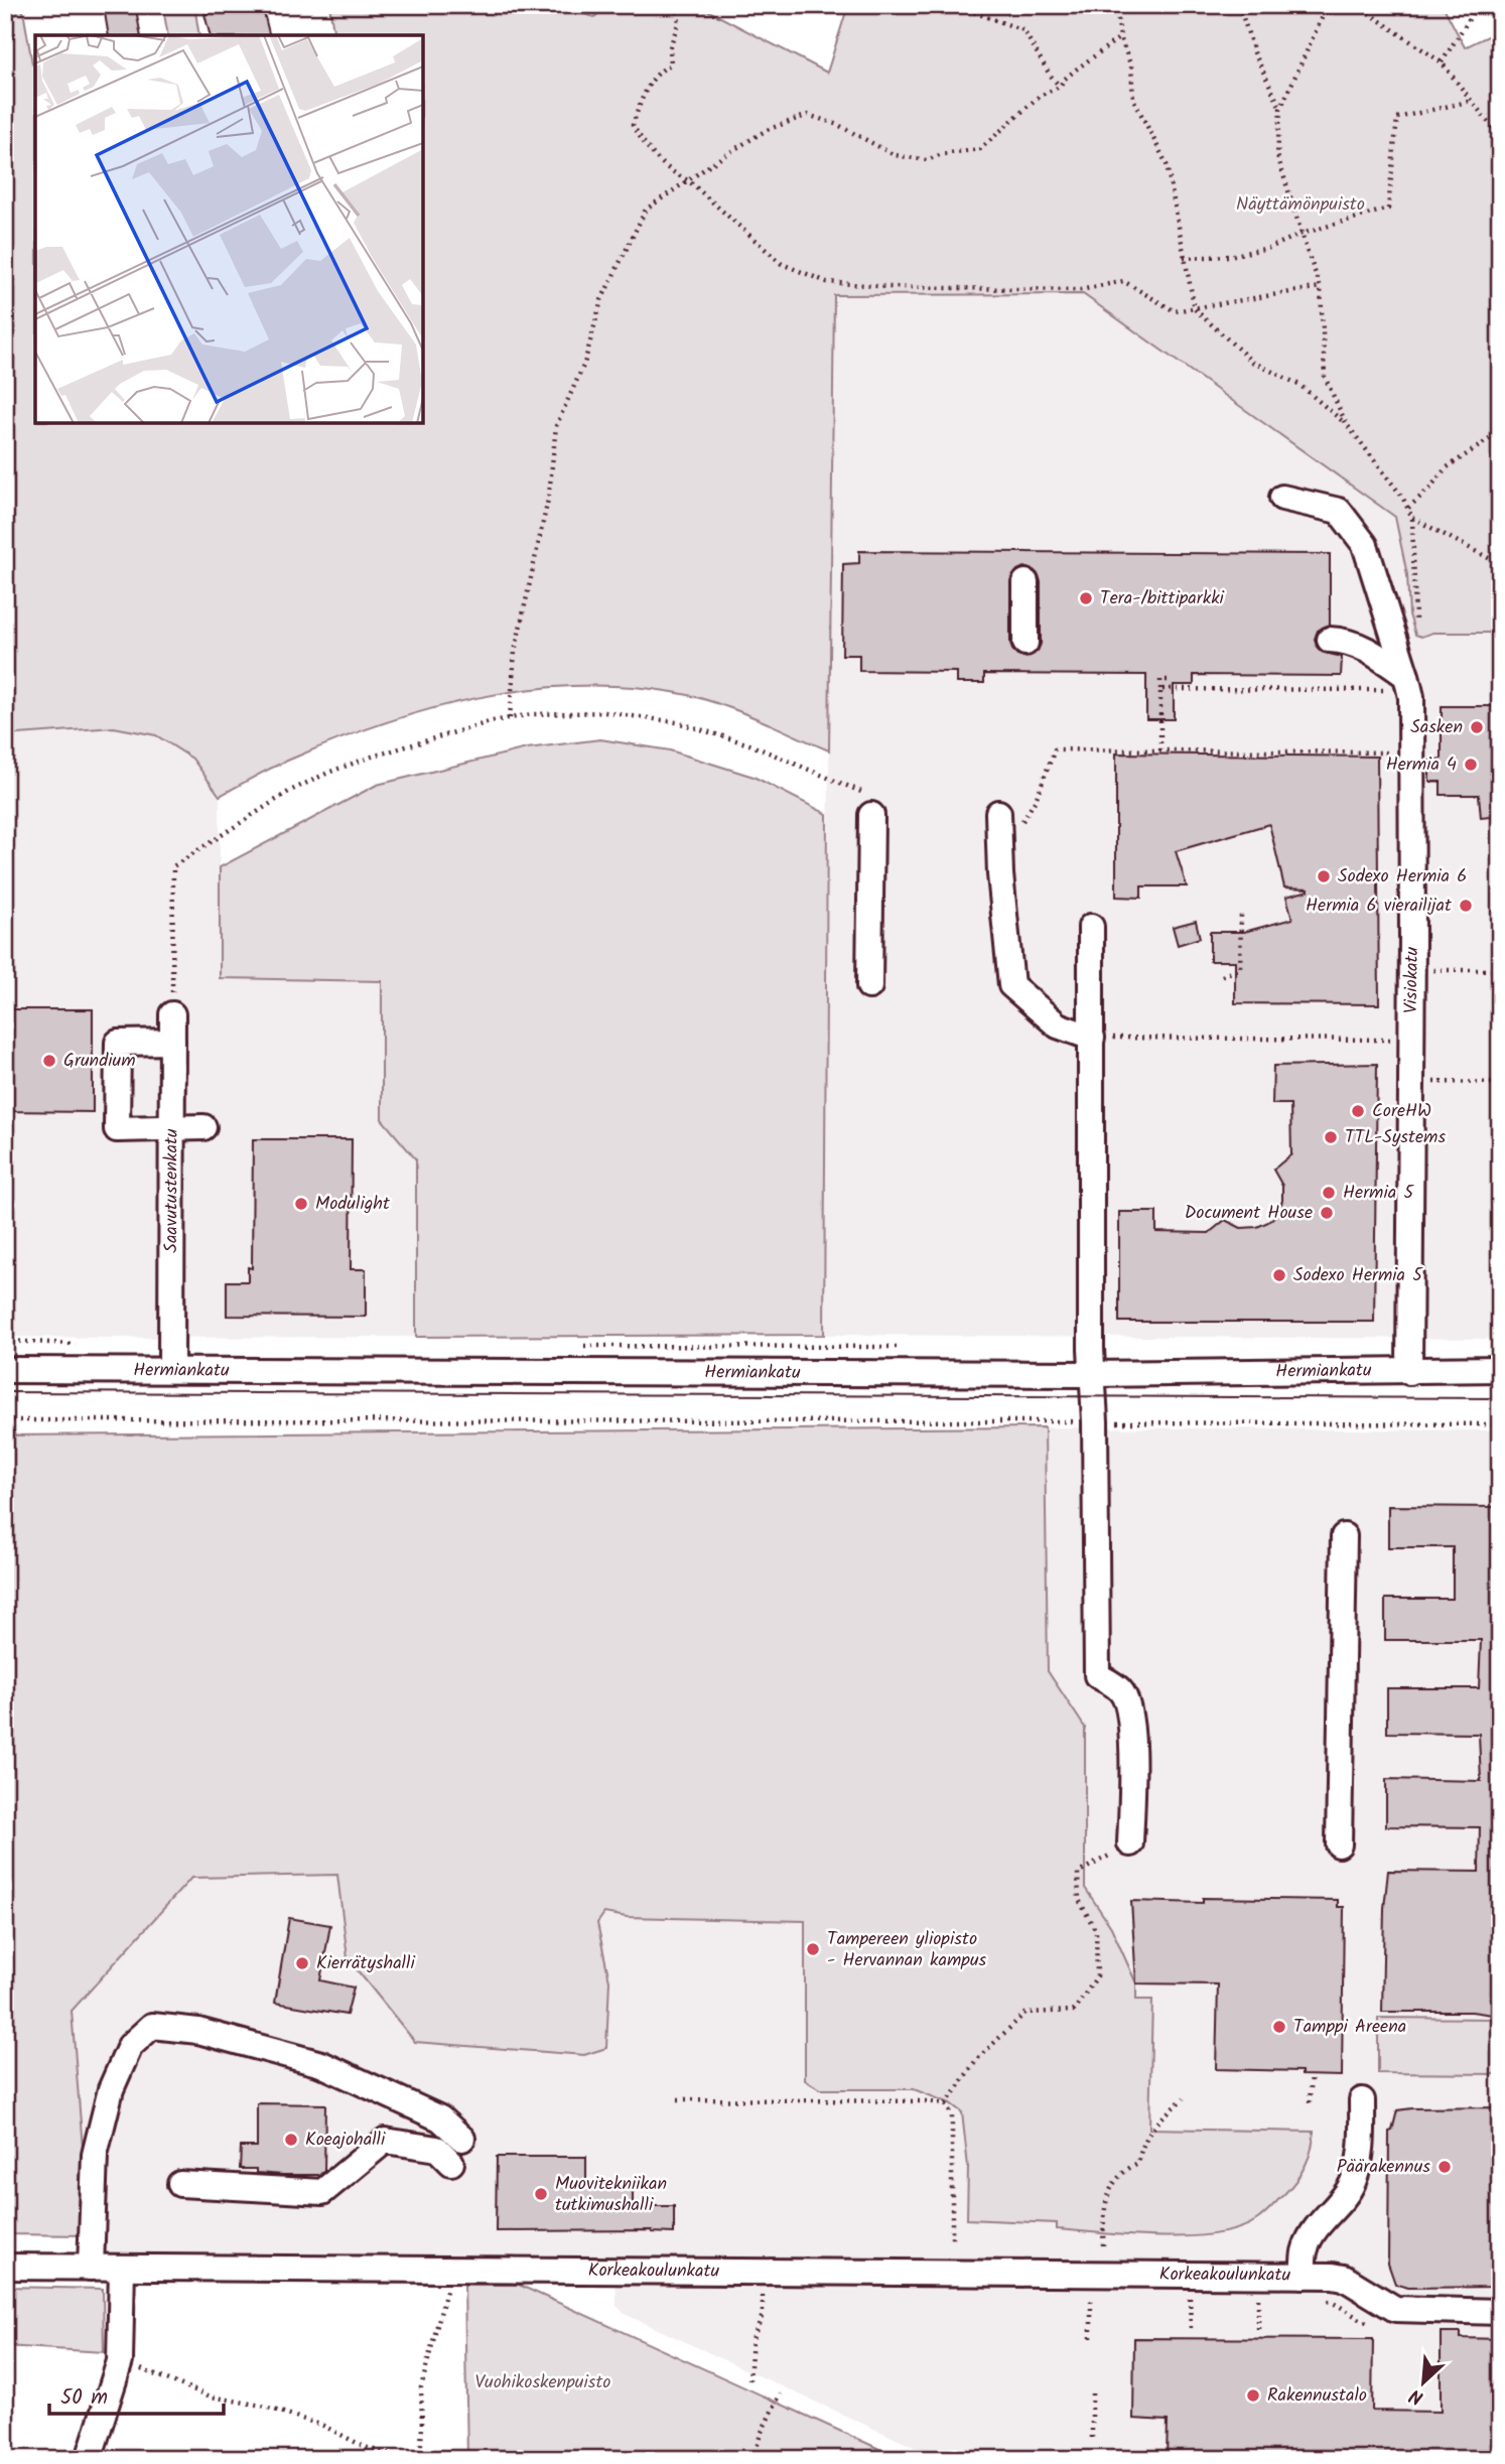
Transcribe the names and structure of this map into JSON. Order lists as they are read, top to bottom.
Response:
{
  "streets": {
    "street": [
      "Visiokatu",
      "Saavutustenkatu",
      "Hermiankatu",
      "Korkeakoulunkatu"
    ]
  },
  "crossings": [
    ["Visiokatu", "Hermiankatu"],
    ["Saavutustenkatu", "Hermiankatu"]
  ],
  "parks": ["Näyttämönpuisto", "Vuohikoskenpuisto"],
  "places": [
    "Tera-/bittiparkki",
    "Sasken",
    "Hermia 4",
    "Sodexo Hermia 6",
    "Hermia 6 vierailijat",
    "Grundium",
    "CoreHW",
    "TTL-Systems",
    "Hermia 5",
    "Modulight",
    "Document House",
    "Sodexo Hermia 5",
    "Tampereen yliopisto - Hervannan kampus",
    "Kierrätyshalli",
    "Tamppi Areena",
    "Koeajohalli",
    "Päärakennus",
    "Muovitekniikan tutkimushalli",
    "Rakennustalo"
  ],
  "scale_bar": "50 m",
  "north": "bottom left"
}
